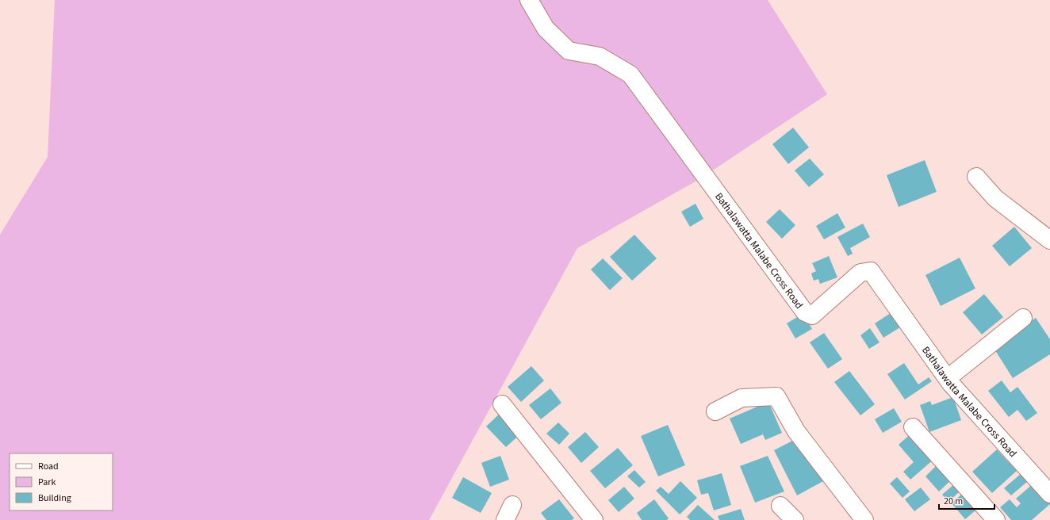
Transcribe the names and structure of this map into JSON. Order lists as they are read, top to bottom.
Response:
{
  "streets": {
    "street": ["Bathalawatta Malabe Cross Road"]
  },
  "legend": ["Road", "Park", "Building"],
  "scale_bar": "20 m"
}
